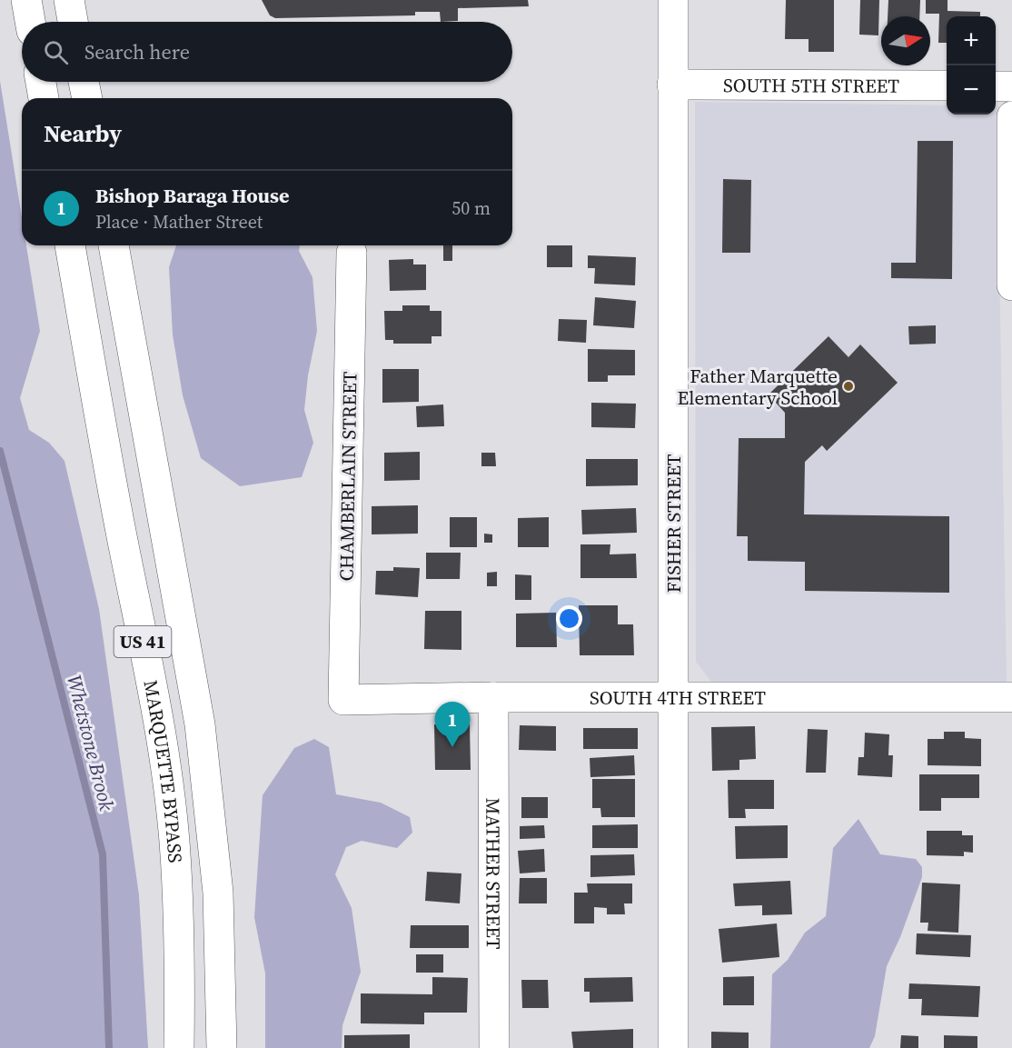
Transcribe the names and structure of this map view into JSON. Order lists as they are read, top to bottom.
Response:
{
  "streets": {
    "main road": [
      "SOUTH 5TH STREET",
      "CHAMBERLAIN STREET",
      "FISHER STREET",
      "US 41",
      "SOUTH 4TH STREET",
      "MARQUETTE BYPASS",
      "MATHER STREET"
    ]
  },
  "crossings": [
    ["SOUTH 5TH STREET", "FISHER STREET"],
    ["CHAMBERLAIN STREET", "SOUTH 4TH STREET"],
    ["FISHER STREET", "SOUTH 4TH STREET"],
    ["SOUTH 4TH STREET", "MATHER STREET"]
  ],
  "water": ["Whetstone Brook"],
  "places": ["Father Marquette Elementary School"],
  "north": "right",
  "page": {
    "map_buttons": ["+", "−"],
    "search": "Search here",
    "heading": "Nearby",
    "list": [
      {
        "mark": "1",
        "name": "Bishop Baraga House",
        "note": "Place · Mather Street",
        "value": "50 m"
      }
    ],
    "pins": "1"
  }
}
